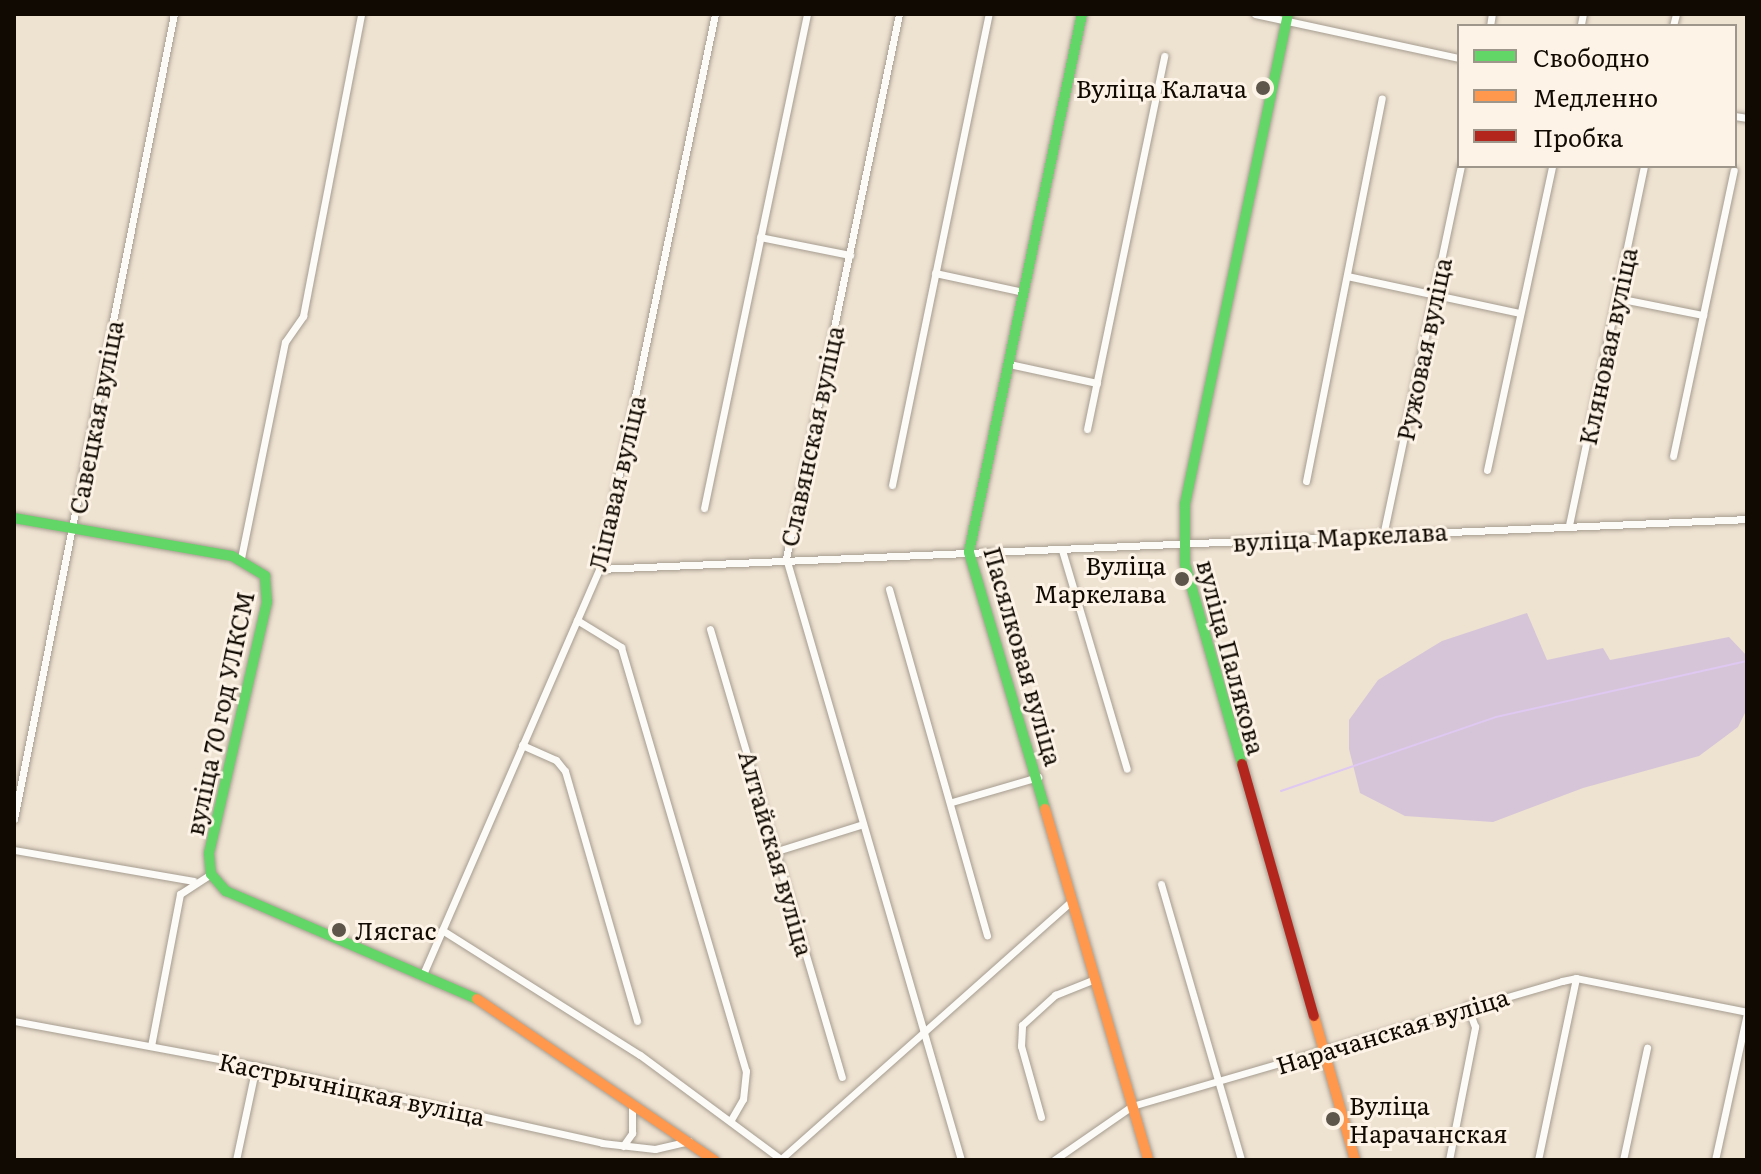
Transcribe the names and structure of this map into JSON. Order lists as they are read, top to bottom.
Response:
{
  "streets": {
    "street": [
      "Кляновая вуліца",
      "Ружовая вуліца",
      "Савецкая вуліца",
      "Славянская вуліца",
      "Ліпавая вуліца",
      "вуліца Маркелава",
      "Пасялковая вуліца",
      "вуліца Палякова",
      "вуліца 70 год УЛКСМ",
      "Алтайская вуліца",
      "Нарачанская вуліца",
      "Кастрычніцкая вуліца"
    ]
  },
  "crossings": [
    ["Кляновая вуліца", "вуліца Маркелава"],
    ["Ружовая вуліца", "вуліца Маркелава"],
    ["Славянская вуліца", "вуліца Маркелава"],
    ["Ліпавая вуліца", "вуліца Маркелава"],
    ["вуліца Маркелава", "Пасялковая вуліца"],
    ["вуліца Маркелава", "вуліца Палякова"],
    ["Пасялковая вуліца", "Нарачанская вуліца"],
    ["вуліца Палякова", "Нарачанская вуліца"]
  ],
  "places": [
    "Вуліца Калача",
    "Вуліца Маркелава",
    "Лясгас",
    "Вуліца Нарачанская"
  ],
  "legend": ["Свободно", "Медленно", "Пробка"]
}
